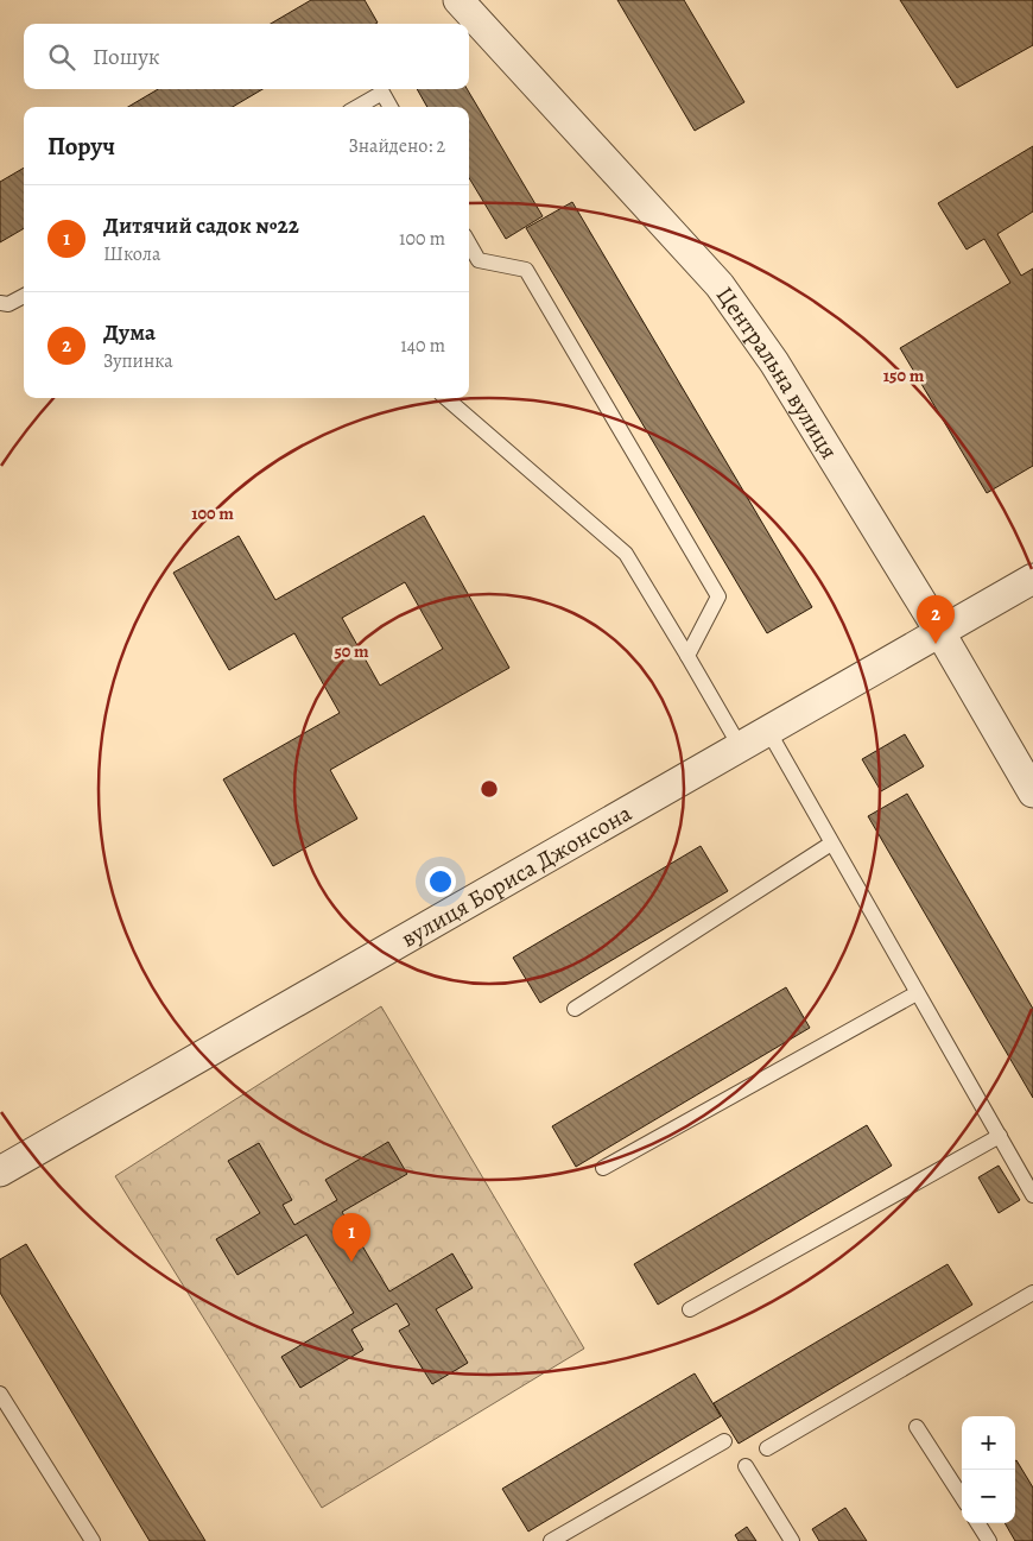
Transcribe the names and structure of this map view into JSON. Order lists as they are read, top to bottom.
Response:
{
  "streets": {
    "street": ["Центральна вулиця", "вулиця Бориса Джонсона"]
  },
  "crossings": [
    ["Центральна вулиця", "вулиця Бориса Джонсона"]
  ],
  "page": {
    "search": "Пошук",
    "heading": ["Поруч", "Знайдено: 2"],
    "list": [
      {
        "mark": "1",
        "name": "Дитячий садок №22",
        "note": "Школа",
        "value": "100 m"
      },
      {
        "mark": "2",
        "name": "Дума",
        "note": "Зупинка",
        "value": "140 m"
      }
    ],
    "pins": ["2", "1"],
    "map_buttons": ["+", "−"]
  },
  "rings": ["150 m", "100 m", "50 m"]
}
